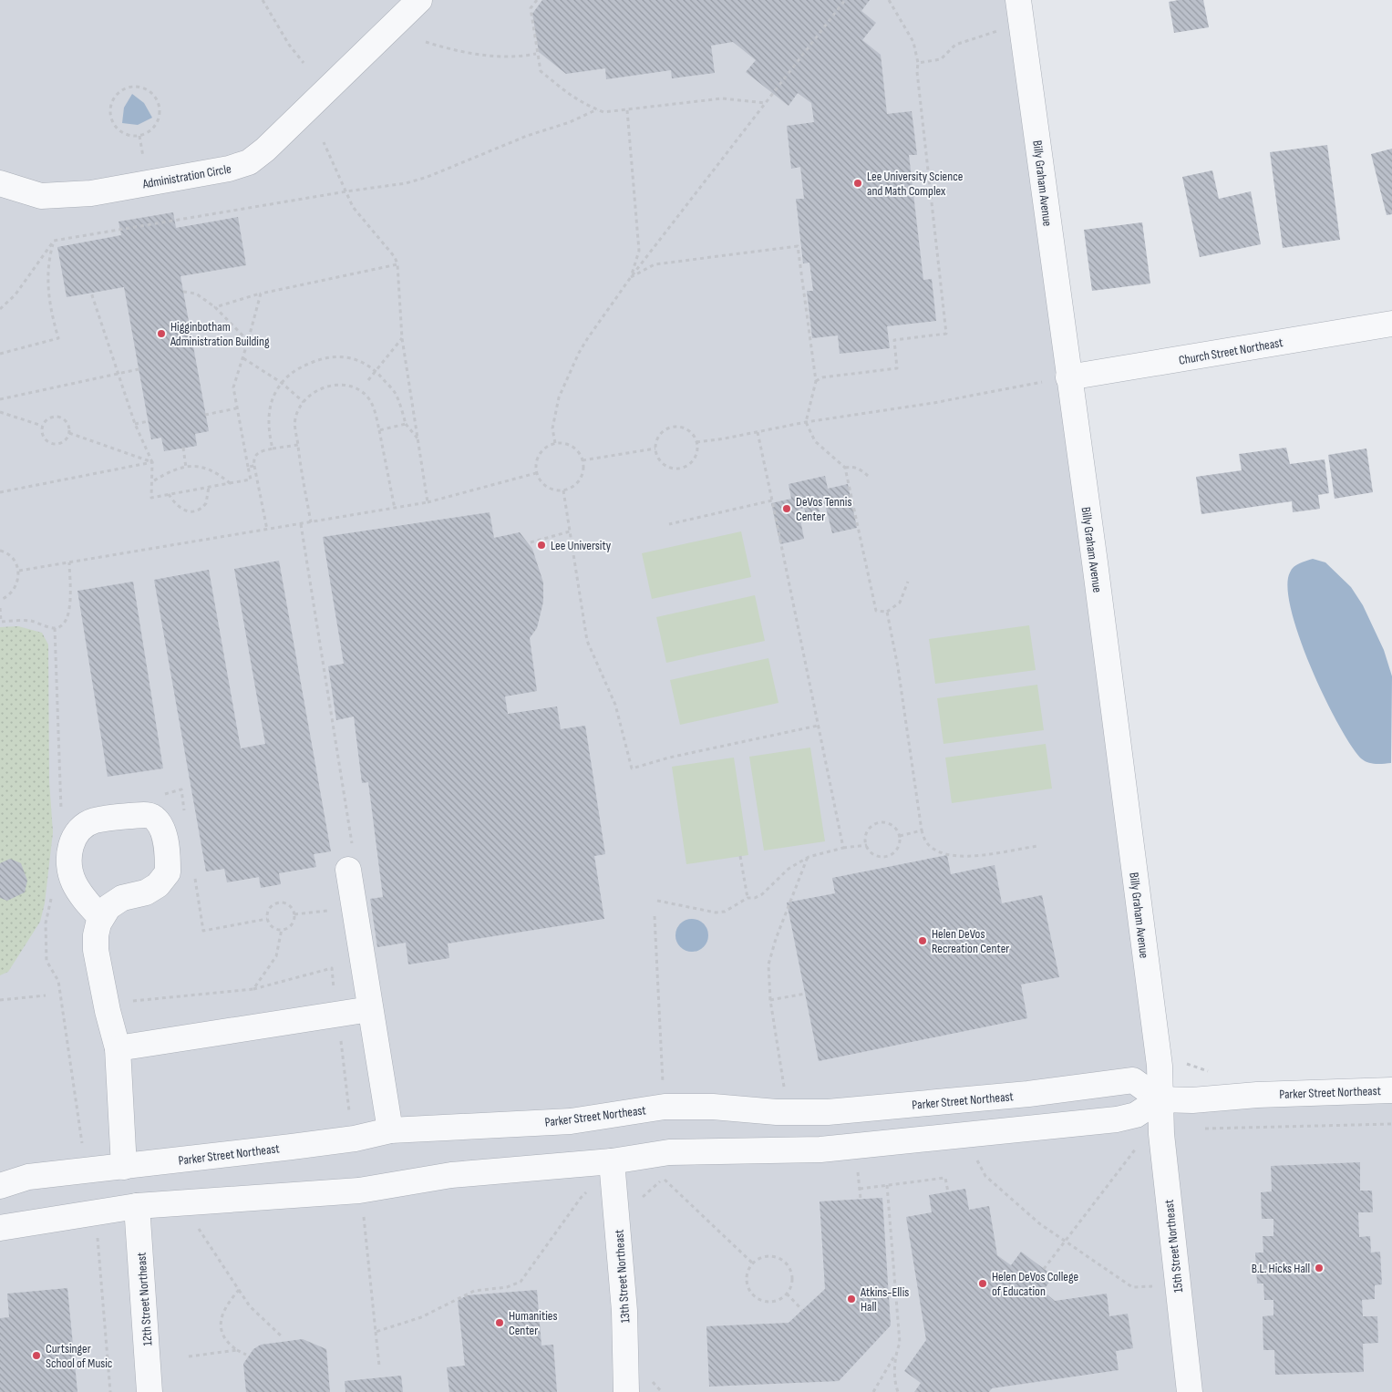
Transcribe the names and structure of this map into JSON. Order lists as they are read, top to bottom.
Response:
{
  "streets": {
    "street": [
      "Administration Circle",
      "Billy Graham Avenue",
      "Church Street Northeast",
      "Parker Street Northeast",
      "15th Street Northeast",
      "13th Street Northeast",
      "12th Street Northeast"
    ]
  },
  "crossings": [
    ["Billy Graham Avenue", "Church Street Northeast"],
    ["Billy Graham Avenue", "Parker Street Northeast"],
    ["Billy Graham Avenue", "15th Street Northeast"],
    ["Parker Street Northeast", "15th Street Northeast"]
  ],
  "places": [
    "Lee University Science and Math Complex",
    "Higginbotham Administration Building",
    "DeVos Tennis Center",
    "Lee University",
    "Helen DeVos Recreation Center",
    "B.L. Hicks Hall",
    "Helen DeVos College of Education",
    "Atkins-Ellis Hall",
    "Humanities Center",
    "Curtsinger School of Music"
  ]
}
